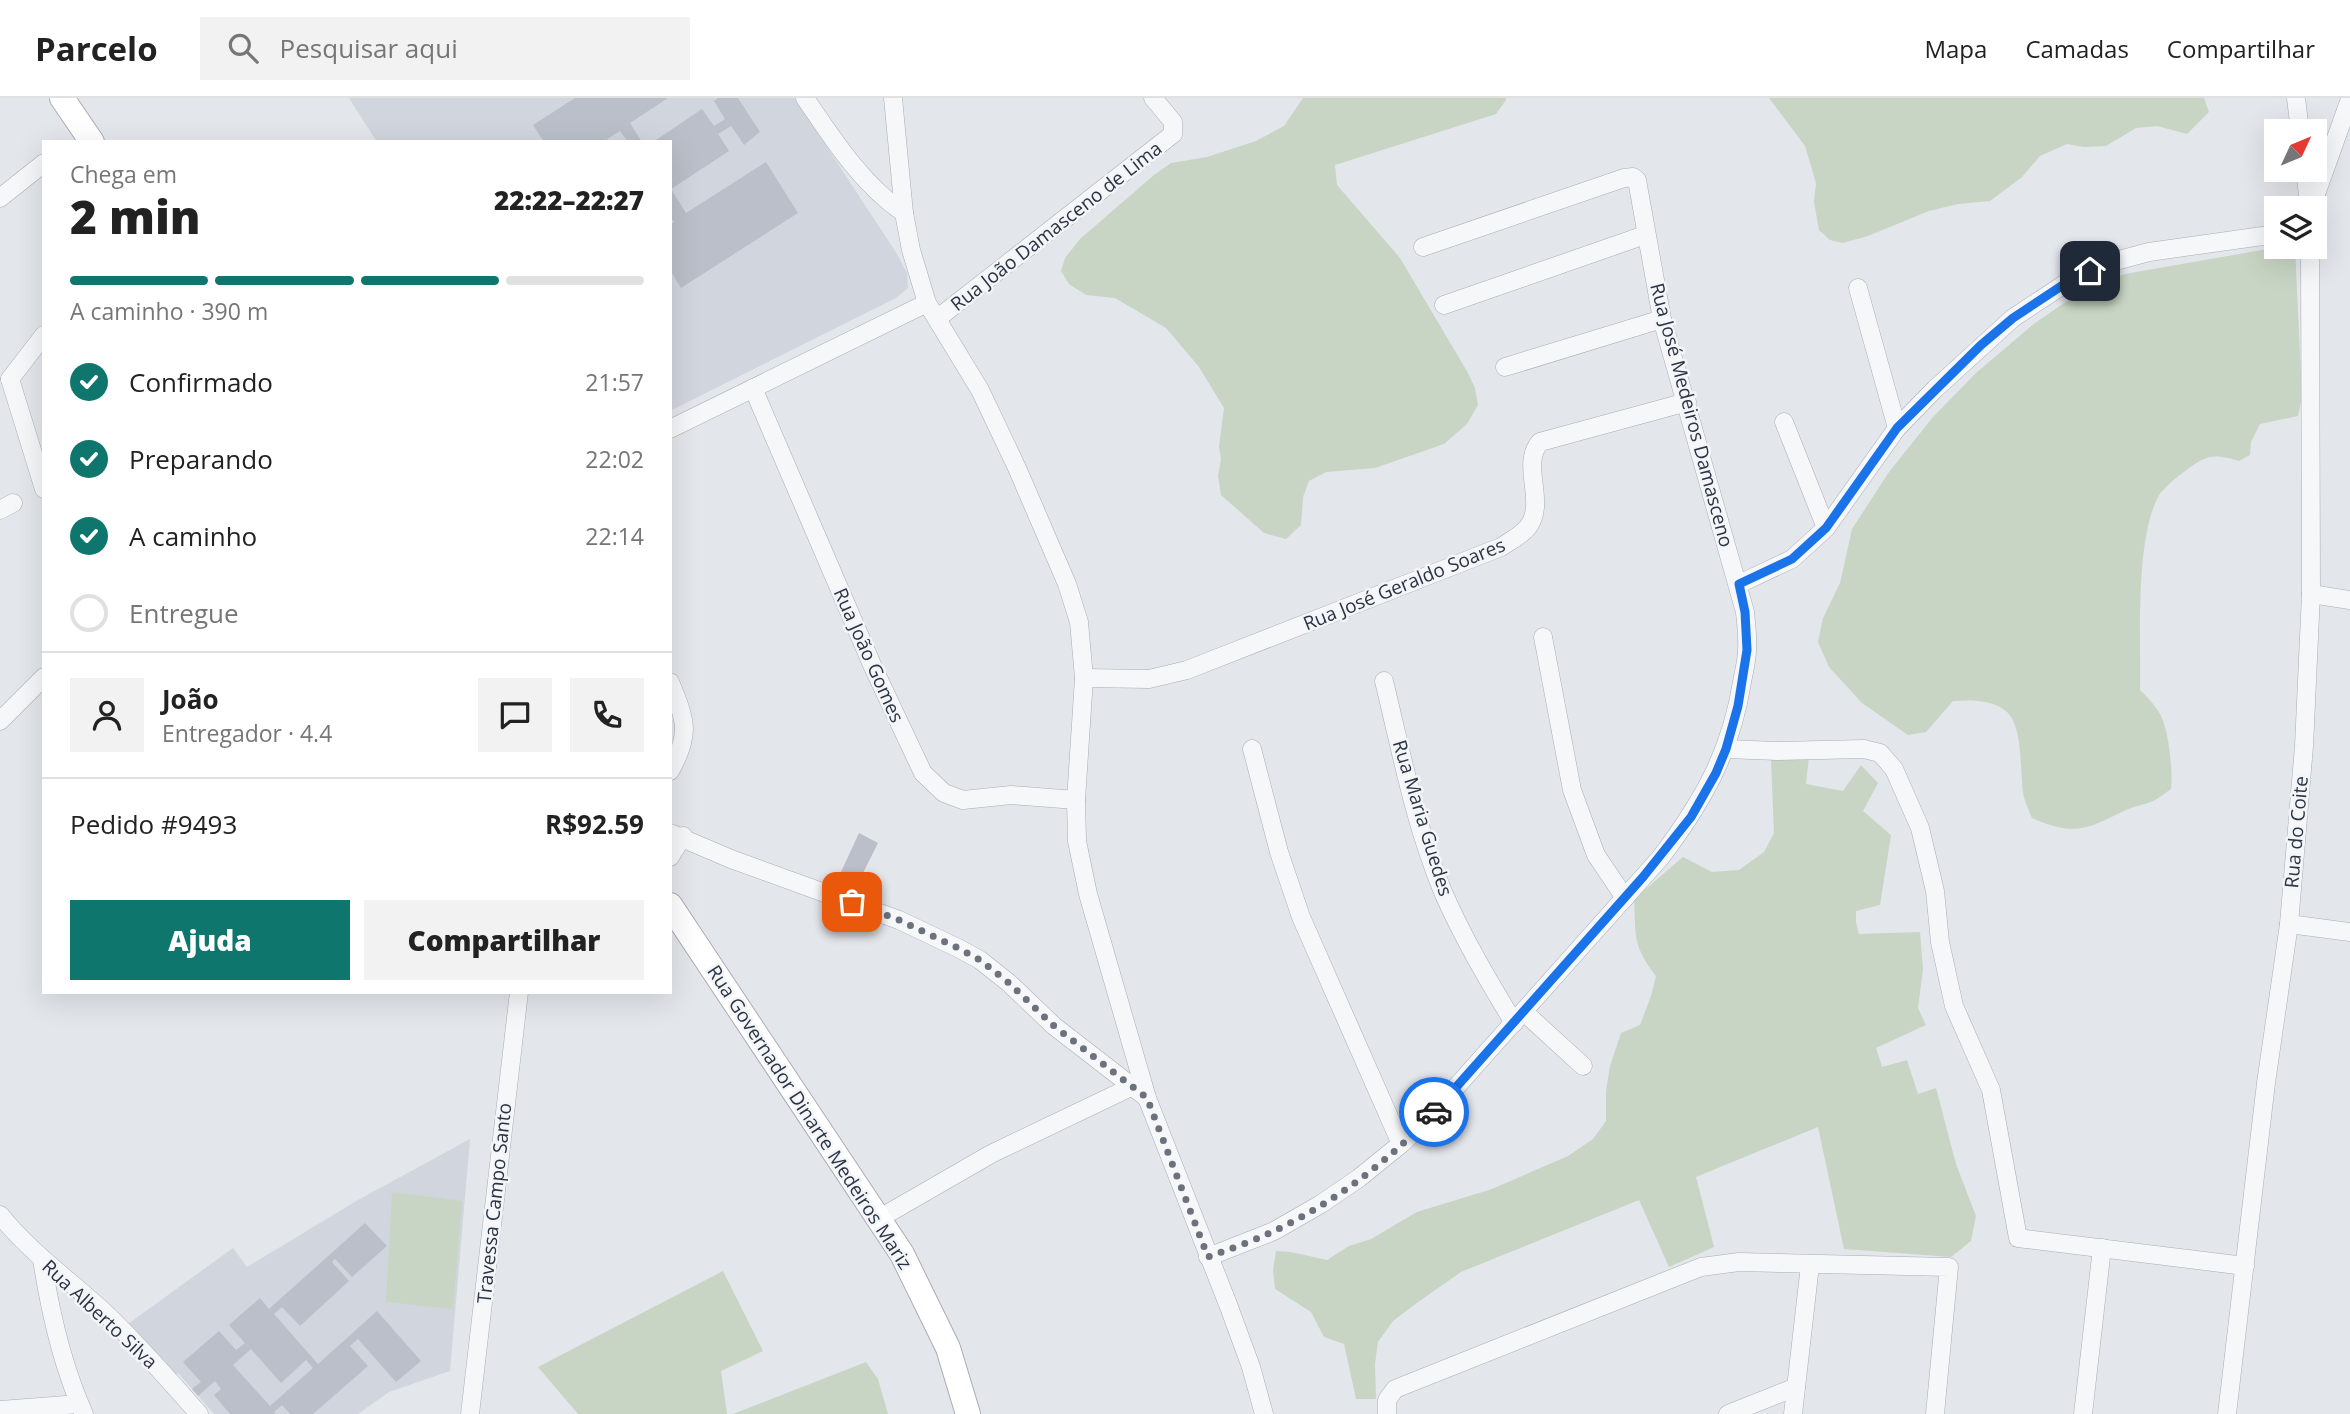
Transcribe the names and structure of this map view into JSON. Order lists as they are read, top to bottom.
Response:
{
  "streets": {
    "main road": ["Rua Governador Dinarte Medeiros Mariz"],
    "street": [
      "Rua João Damasceno de Lima",
      "Rua José Medeiros Damasceno",
      "Rua José Geraldo Soares",
      "Rua João Gomes",
      "Rua Maria Guedes",
      "Rua do Coite",
      "Travessa Campo Santo",
      "Rua Alberto Silva"
    ]
  },
  "crossings": [
    ["Rua José Medeiros Damasceno", "Rua José Geraldo Soares"],
    ["Rua José Medeiros Damasceno", "Rua Maria Guedes"]
  ],
  "north": "top right",
  "page": {
    "header": "Parcelo",
    "search": "Pesquisar aqui",
    "nav": ["Mapa", "Camadas", "Compartilhar"],
    "heading": ["2 min", "Chega em", "22:22–22:27"],
    "panel": [
      "João",
      "Entregador · 4.4",
      "Pedido #9493",
      "R$92.59"
    ],
    "bar": "A caminho · 390 m",
    "list": [
      ["Confirmado", "21:57"],
      ["Preparando", "22:02"],
      ["A caminho", "22:14"],
      "Entregue"
    ],
    "buttons": ["Ajuda", "Compartilhar"]
  }
}
